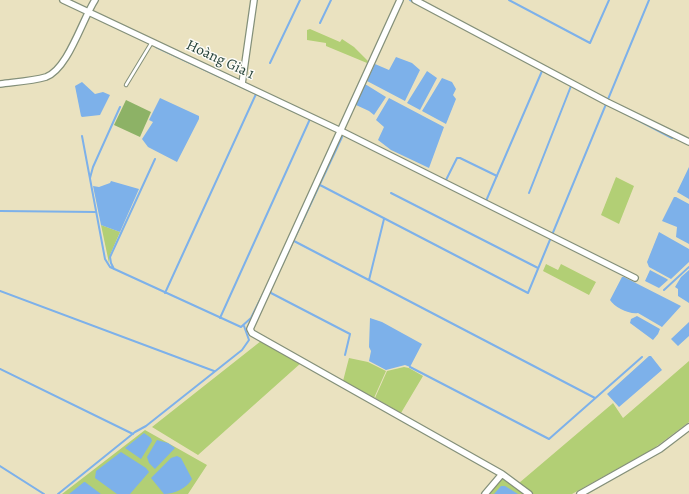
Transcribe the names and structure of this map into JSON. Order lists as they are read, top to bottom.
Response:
{
  "streets": {
    "street": ["Hoàng Gia 1"]
  }
}
